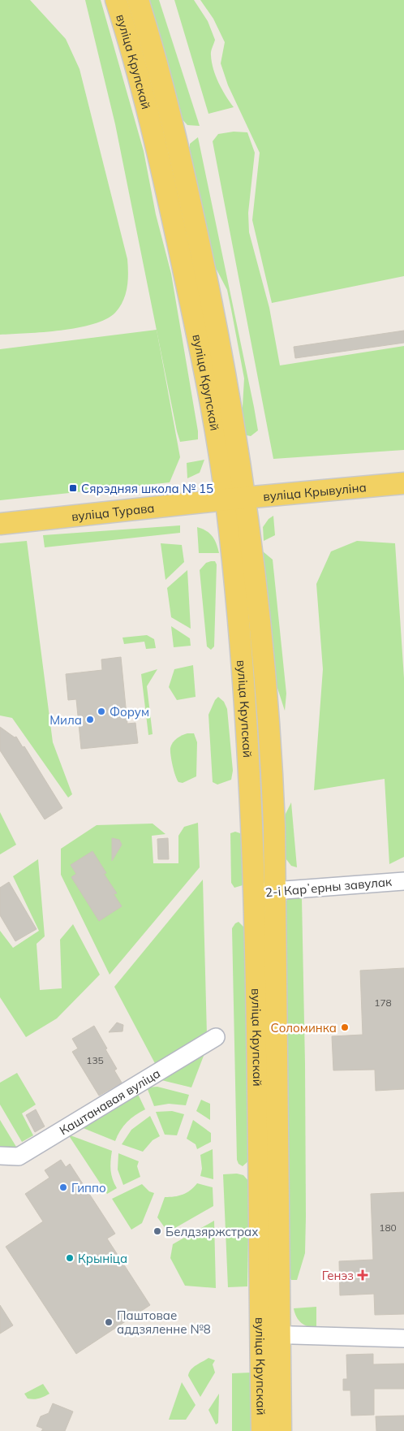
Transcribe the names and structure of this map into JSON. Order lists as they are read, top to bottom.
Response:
{
  "streets": {
    "main road": ["вуліца Крупскай", "вуліца Крывуліна", "вуліца Турава"],
    "street": ["2-і Карʼерны завулак", "Каштанавая вуліца"]
  },
  "crossings": [
    ["вуліца Крупскай", "вуліца Крывуліна"],
    ["вуліца Крупскай", "вуліца Турава"],
    ["вуліца Крупскай", "2-і Карʼерны завулак"],
    ["вуліца Крывуліна", "вуліца Турава"]
  ],
  "places": {
    "transit": ["Сярэдняя школа № 15"],
    "other": [
      "Форум",
      "Мила",
      "Соломинка",
      "Гиппо",
      "Белдзяржстрах",
      "Крыніца",
      "Паштовае аддзяленне №8"
    ],
    "health": ["Генэз"]
  },
  "house_numbers": ["178", "135", "180"]
}
